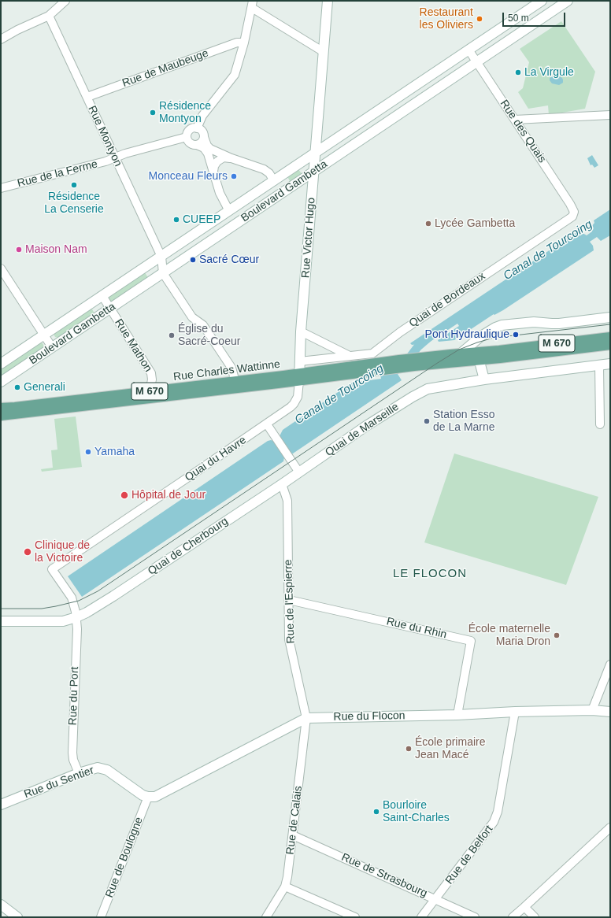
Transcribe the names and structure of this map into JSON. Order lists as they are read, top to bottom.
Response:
{
  "streets": {
    "main road": [
      "Boulevard Gambetta",
      "Rue Victor Hugo",
      "M 670",
      "Rue Charles Wattinne",
      "Quai de Marseille",
      "Quai de Cherbourg",
      "Rue du Flocon",
      "Rue du Sentier"
    ],
    "street": [
      "Rue de Maubeuge",
      "Rue des Quais",
      "Rue Montyon",
      "Rue de la Ferme",
      "Quai de Bordeaux",
      "Rue Mathon",
      "Quai du Havre",
      "Rue de l'Espierre",
      "Rue du Rhin",
      "Rue du Port",
      "Rue de Calais",
      "Rue de Belfort",
      "Rue de Boulogne",
      "Rue de Strasbourg"
    ]
  },
  "crossings": [
    ["Rue de Maubeuge", "Rue Montyon"],
    ["Rue des Quais", "Boulevard Gambetta"],
    ["Rue des Quais", "Quai de Bordeaux"],
    ["Rue Montyon", "Rue de la Ferme"],
    ["Rue Montyon", "Boulevard Gambetta"],
    ["Boulevard Gambetta", "Rue Victor Hugo"],
    ["Boulevard Gambetta", "Rue Mathon"],
    ["Rue Victor Hugo", "Quai de Bordeaux"],
    ["Rue Victor Hugo", "Rue Charles Wattinne"],
    ["Rue Victor Hugo", "Quai du Havre"],
    ["M 670", "Rue Charles Wattinne"],
    ["Rue Mathon", "Rue Charles Wattinne"],
    ["Rue Charles Wattinne", "Quai du Havre"],
    ["Quai de Marseille", "Quai de Cherbourg"],
    ["Quai du Havre", "Quai de Cherbourg"],
    ["Quai du Havre", "Rue du Port"],
    ["Quai de Cherbourg", "Rue de l'Espierre"],
    ["Quai de Cherbourg", "Rue du Port"],
    ["Rue de l'Espierre", "Rue du Rhin"],
    ["Rue de l'Espierre", "Rue du Flocon"],
    ["Rue de l'Espierre", "Rue de Calais"],
    ["Rue du Rhin", "Rue du Flocon"],
    ["Rue du Port", "Rue du Sentier"],
    ["Rue du Flocon", "Rue du Sentier"],
    ["Rue du Flocon", "Rue de Calais"],
    ["Rue du Flocon", "Rue de Belfort"],
    ["Rue du Flocon", "Rue de Boulogne"],
    ["Rue du Sentier", "Rue de Boulogne"],
    ["Rue de Calais", "Rue de Strasbourg"],
    ["Rue de Belfort", "Rue de Strasbourg"]
  ],
  "districts": ["LE FLOCON"],
  "water": ["Canal de Tourcoing"],
  "places": [
    "Restaurant les Oliviers",
    "La Virgule",
    "Résidence Montyon",
    "Monceau Fleurs",
    "Résidence La Censerie",
    "CUEEP",
    "Lycée Gambetta",
    "Maison Nam",
    "Sacré Cœur",
    "Pont Hydraulique",
    "Église du Sacré-Coeur",
    "Generali",
    "Station Esso de La Marne",
    "Yamaha",
    "Hôpital de Jour",
    "Clinique de la Victoire",
    "École maternelle Maria Dron",
    "École primaire Jean Macé",
    "Bourloire Saint-Charles"
  ],
  "scale_bar": "50 m"
}
